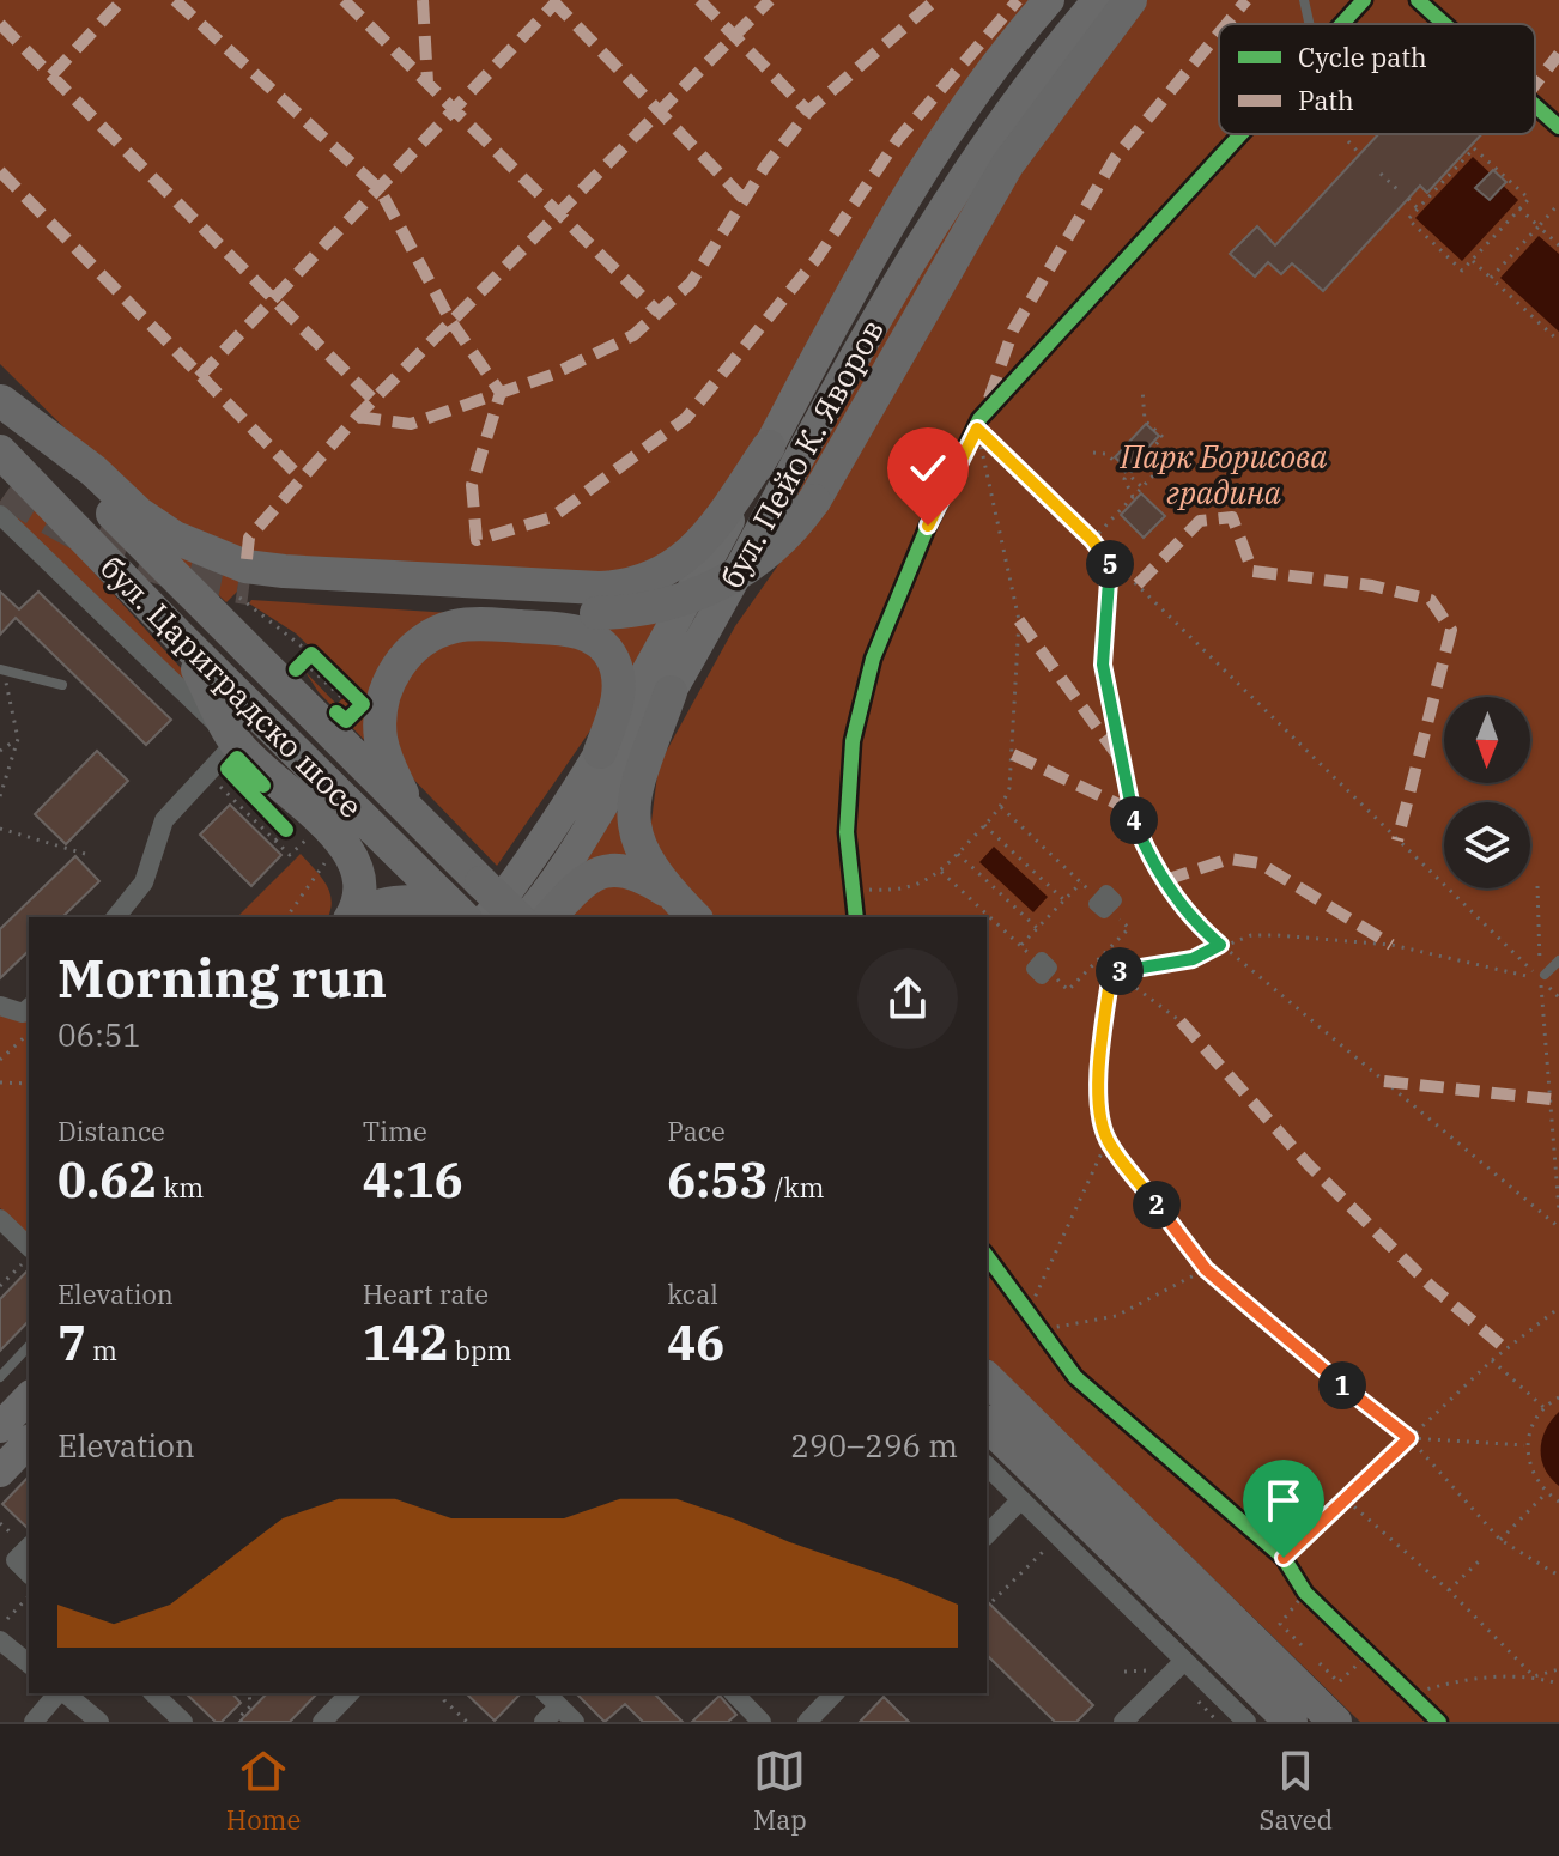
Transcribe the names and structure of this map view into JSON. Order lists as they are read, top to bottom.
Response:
{
  "streets": {
    "highway": ["бул. Цариградско шосе"],
    "main road": ["бул. Пейо К. Яворов"]
  },
  "crossings": [
    ["бул. Пейо К. Яворов", "бул. Цариградско шосе"]
  ],
  "parks": ["Парк Борисова градина"],
  "legend": ["Cycle path", "Path"],
  "north": "bottom",
  "page": {
    "pins": [
      "5",
      "4",
      "3",
      "2",
      "1"
    ],
    "heading": ["Morning run", "06:51"],
    "stats": [
      ["Distance", "0.62 km"],
      ["Time", "4:16"],
      ["Pace", "6:53 /km"],
      ["Elevation", "7 m"],
      ["Heart rate", "142 bpm"],
      ["kcal", "46"]
    ],
    "chart": ["Elevation", "290–296 m"],
    "tabs": ["Home", "Map", "Saved"]
  }
}
